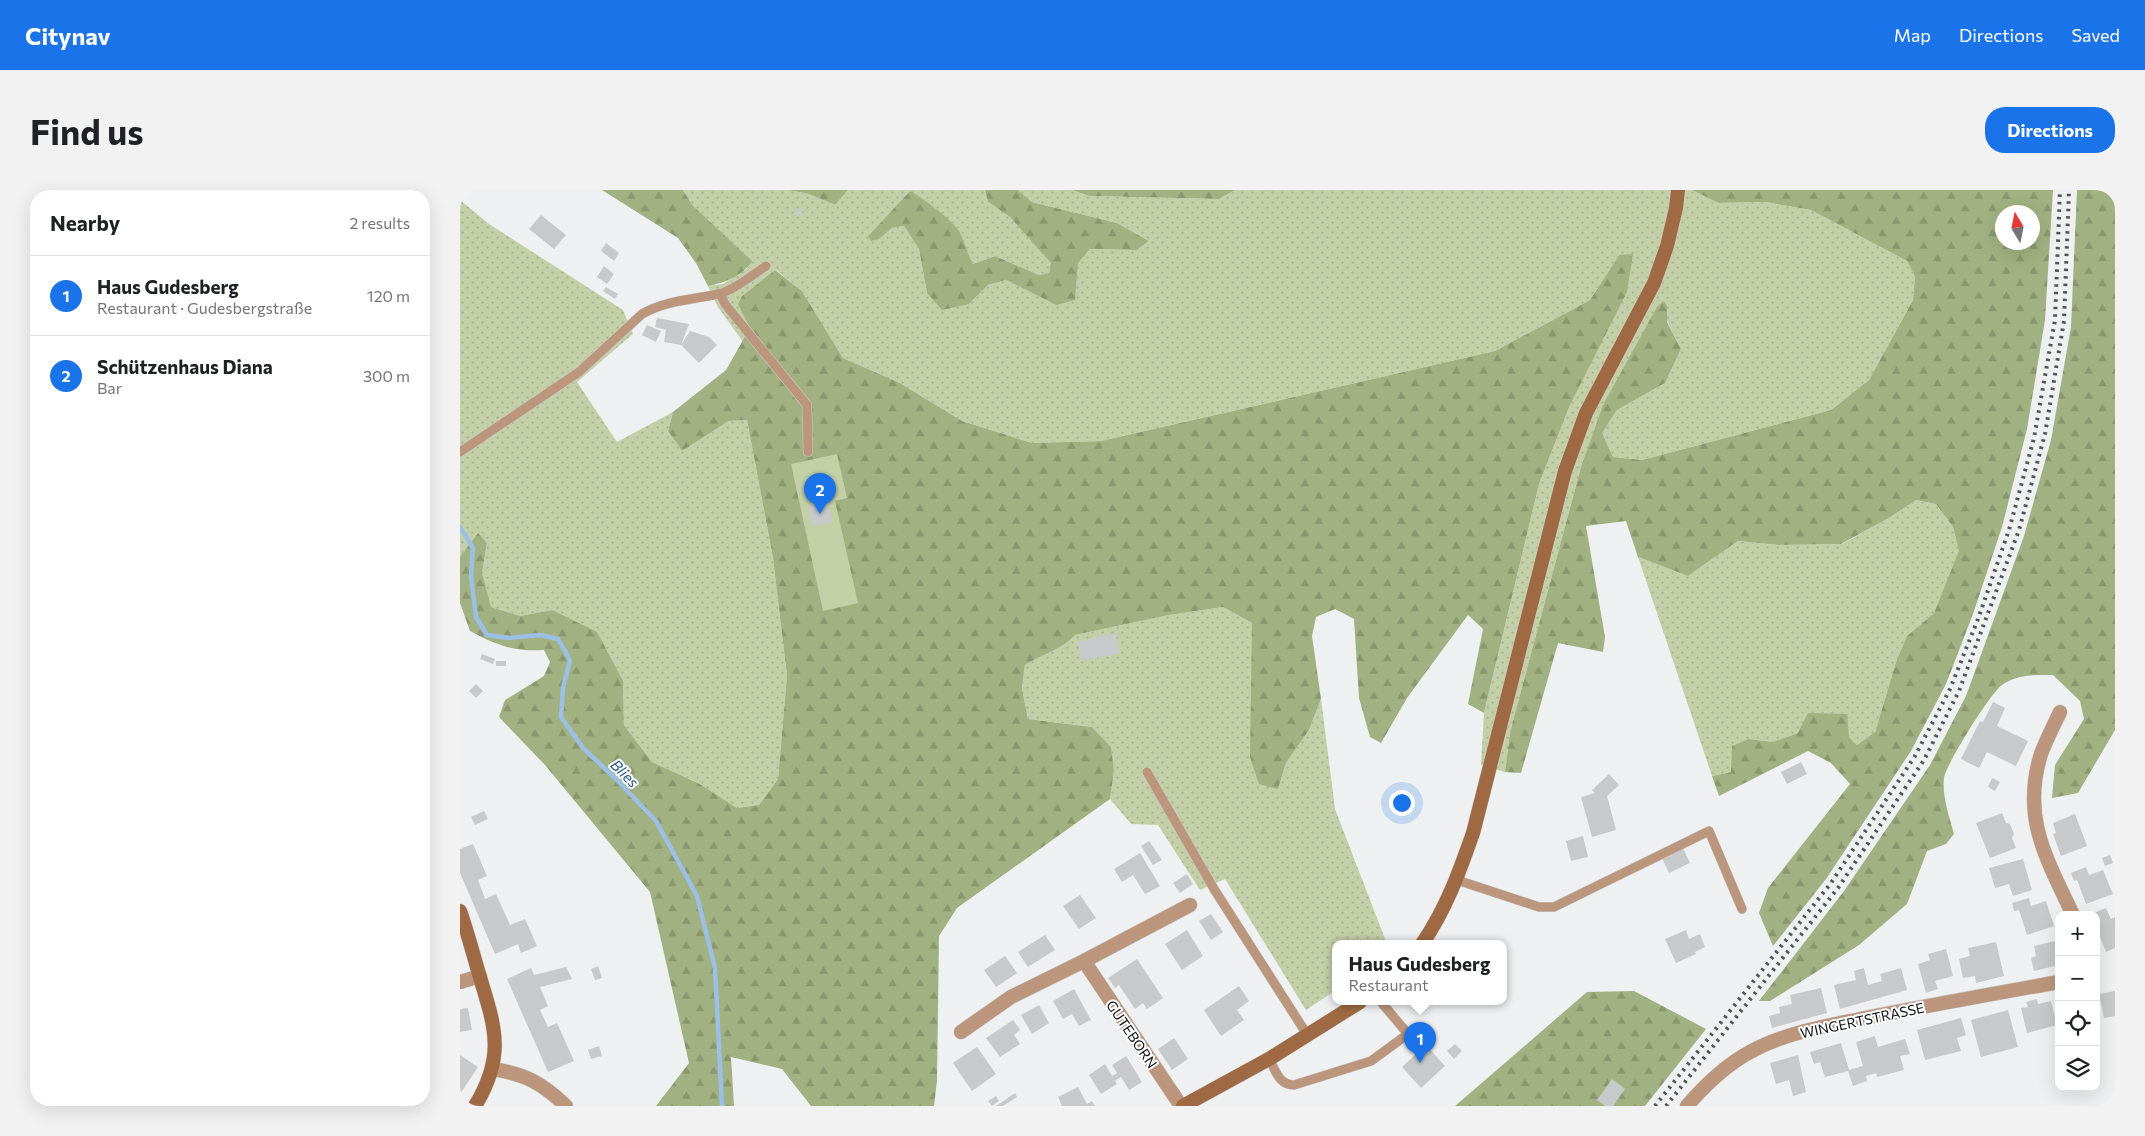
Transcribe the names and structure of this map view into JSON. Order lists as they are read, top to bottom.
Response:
{
  "streets": {
    "street": ["WINGERTSTRASSE", "GUTEBORN"]
  },
  "water": ["Blies"],
  "north": "top",
  "page": {
    "header": "Citynav",
    "nav": ["Map", "Directions", "Saved"],
    "buttons": "Directions",
    "title": "Find us",
    "heading": ["Nearby", "2 results"],
    "list": [
      {
        "mark": "1",
        "name": "Haus Gudesberg",
        "note": "Restaurant · Gudesbergstraße",
        "value": "120 m"
      },
      {
        "mark": "2",
        "name": "Schützenhaus Diana",
        "note": "Bar",
        "value": "300 m"
      }
    ],
    "pins": ["2", "1"],
    "map_buttons": ["+", "−"],
    "popup": ["Haus Gudesberg", "Restaurant"]
  }
}
